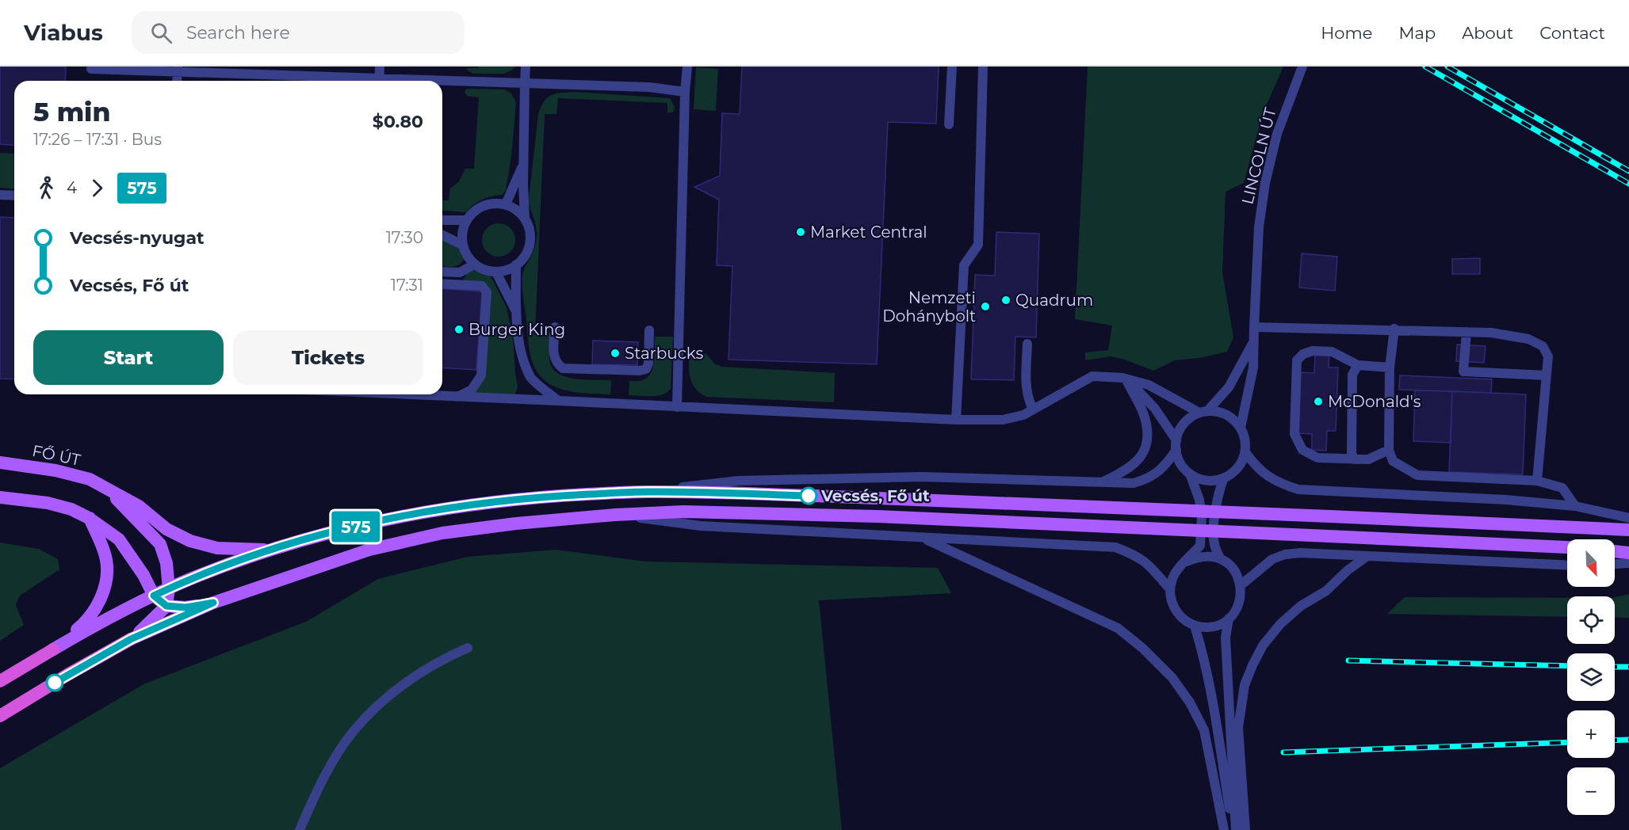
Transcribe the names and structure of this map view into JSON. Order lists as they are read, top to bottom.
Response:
{
  "streets": {
    "main road": ["FŐ ÚT"],
    "street": ["LINCOLN ÚT"]
  },
  "places": [
    "Market Central",
    "Quadrum",
    "Nemzeti Dohánybolt",
    "Burger King",
    "Starbucks",
    "McDonald's",
    "Vecsés, Fő út"
  ],
  "lines": ["bus line 575"],
  "north": "bottom right",
  "page": {
    "header": "Viabus",
    "search": "Search here",
    "nav": [
      "Home",
      "Map",
      "About",
      "Contact"
    ],
    "on_map": "575",
    "heading": ["5 min", "17:26 – 17:31 · Bus", "$0.80"],
    "legs": ["4", "575"],
    "list": [
      {
        "name": "Vecsés-nyugat",
        "value": "17:30"
      },
      {
        "name": "Vecsés, Fő út",
        "value": "17:31"
      }
    ],
    "buttons": ["Start", "Tickets"],
    "map_buttons": ["+", "−"]
  }
}
